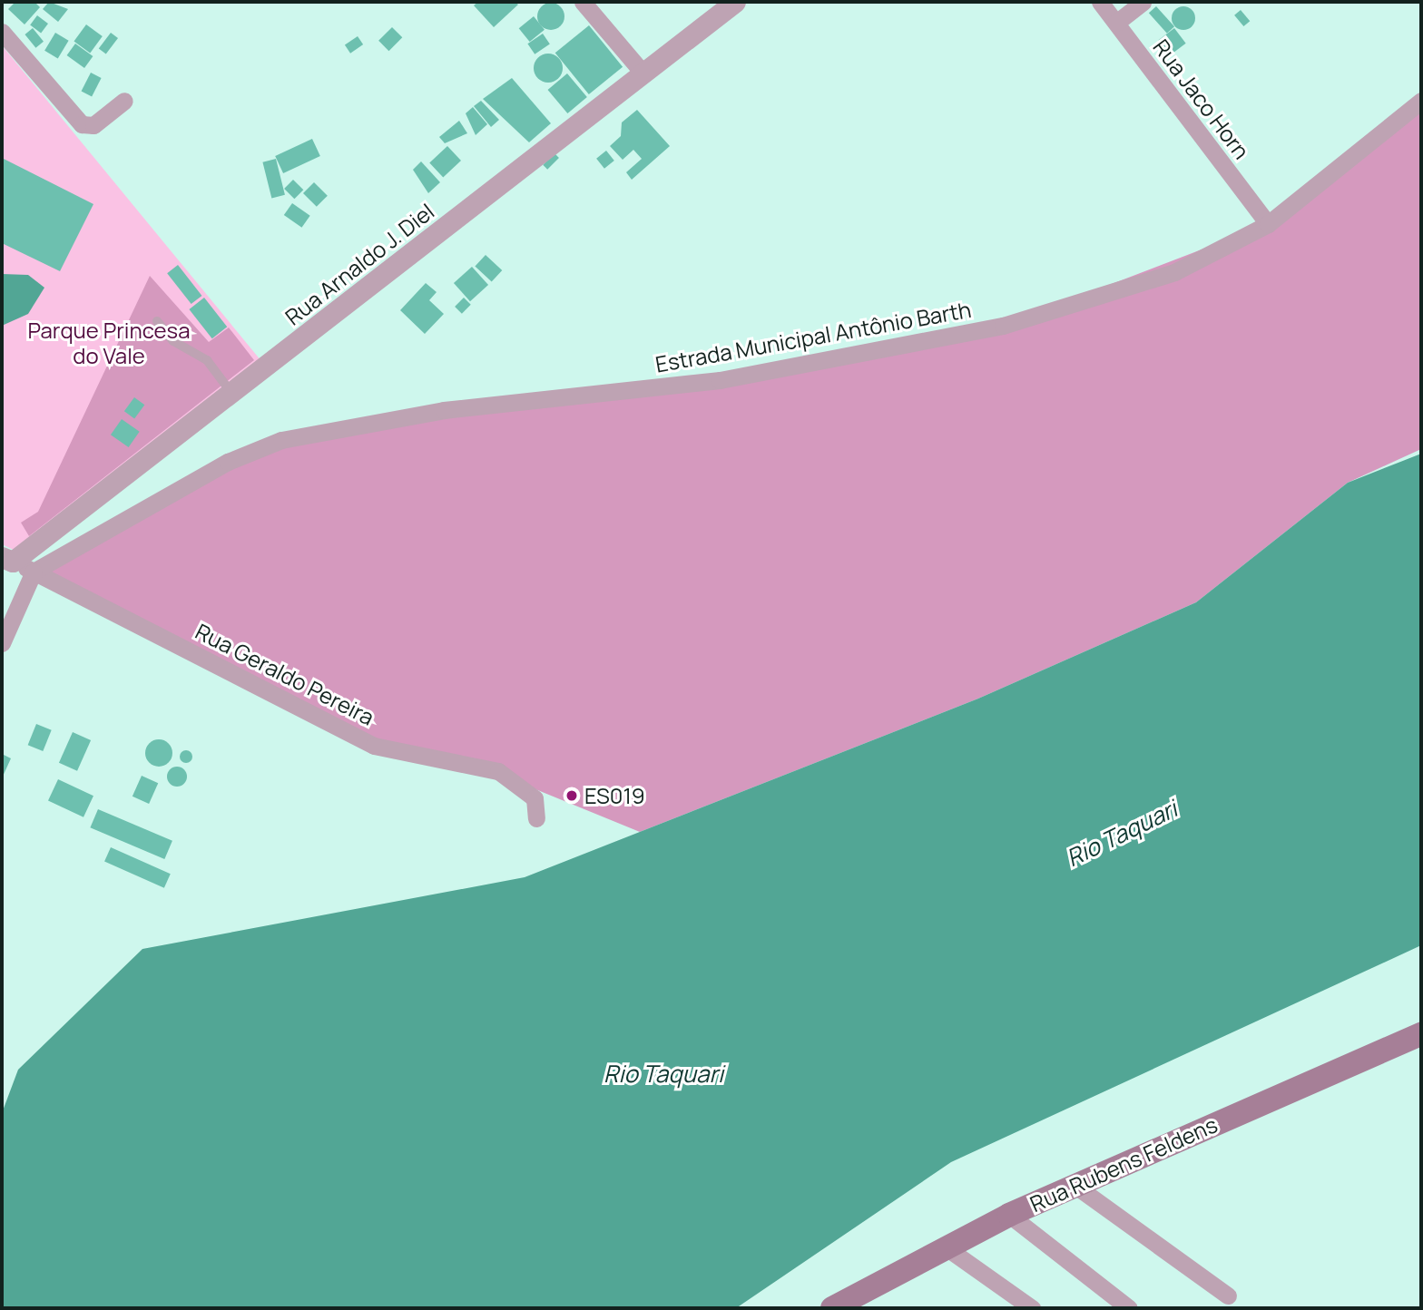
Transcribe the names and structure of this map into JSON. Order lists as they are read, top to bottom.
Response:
{
  "streets": {
    "main road": ["Rua Rubens Feldens"],
    "street": [
      "Rua Jaco Horn",
      "Rua Arnaldo J. Diel",
      "Estrada Municipal Antônio Barth",
      "Rua Geraldo Pereira"
    ]
  },
  "crossings": [
    ["Rua Jaco Horn", "Estrada Municipal Antônio Barth"],
    ["Rua Arnaldo J. Diel", "Rua Geraldo Pereira"],
    ["Estrada Municipal Antônio Barth", "Rua Geraldo Pereira"]
  ],
  "water": ["Rio Taquari"],
  "parks": ["Parque Princesa do Vale"],
  "places": ["ES019"]
}
